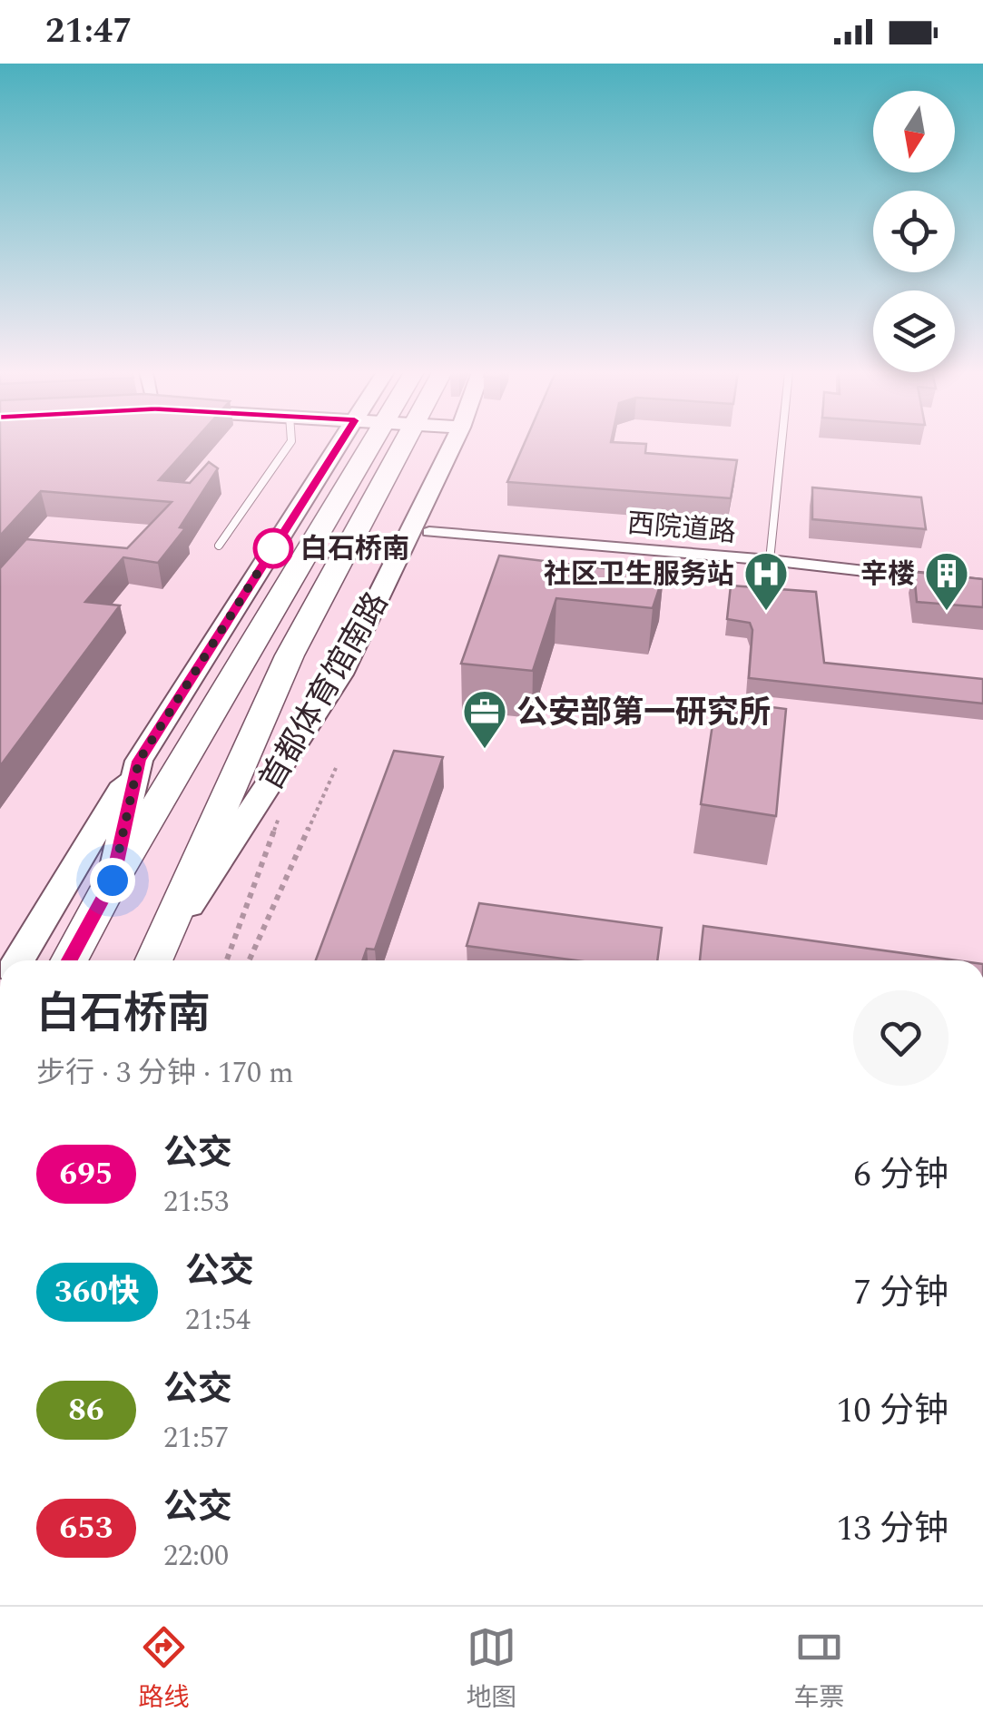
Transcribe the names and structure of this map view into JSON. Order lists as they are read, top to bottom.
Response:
{
  "streets": {
    "main road": ["首都体育馆南路"],
    "street": ["西院道路"]
  },
  "places": {
    "other": ["白石桥南"],
    "hospital": ["社区卫生服务站"],
    "building": ["辛楼"],
    "office": ["公安部第一研究所"]
  },
  "lines": ["bus line 695"],
  "north": "bottom",
  "page": {
    "status": "21:47",
    "heading": ["白石桥南", "步行 · 3 分钟 · 170 m"],
    "list": [
      {
        "mark": "695",
        "name": "公交",
        "note": "21:53",
        "value": "6 分钟"
      },
      {
        "mark": "360快",
        "name": "公交",
        "note": "21:54",
        "value": "7 分钟"
      },
      {
        "mark": "86",
        "name": "公交",
        "note": "21:57",
        "value": "10 分钟"
      },
      {
        "mark": "653",
        "name": "公交",
        "note": "22:00",
        "value": "13 分钟"
      }
    ],
    "tabs": ["路线", "地图", "车票"]
  }
}
